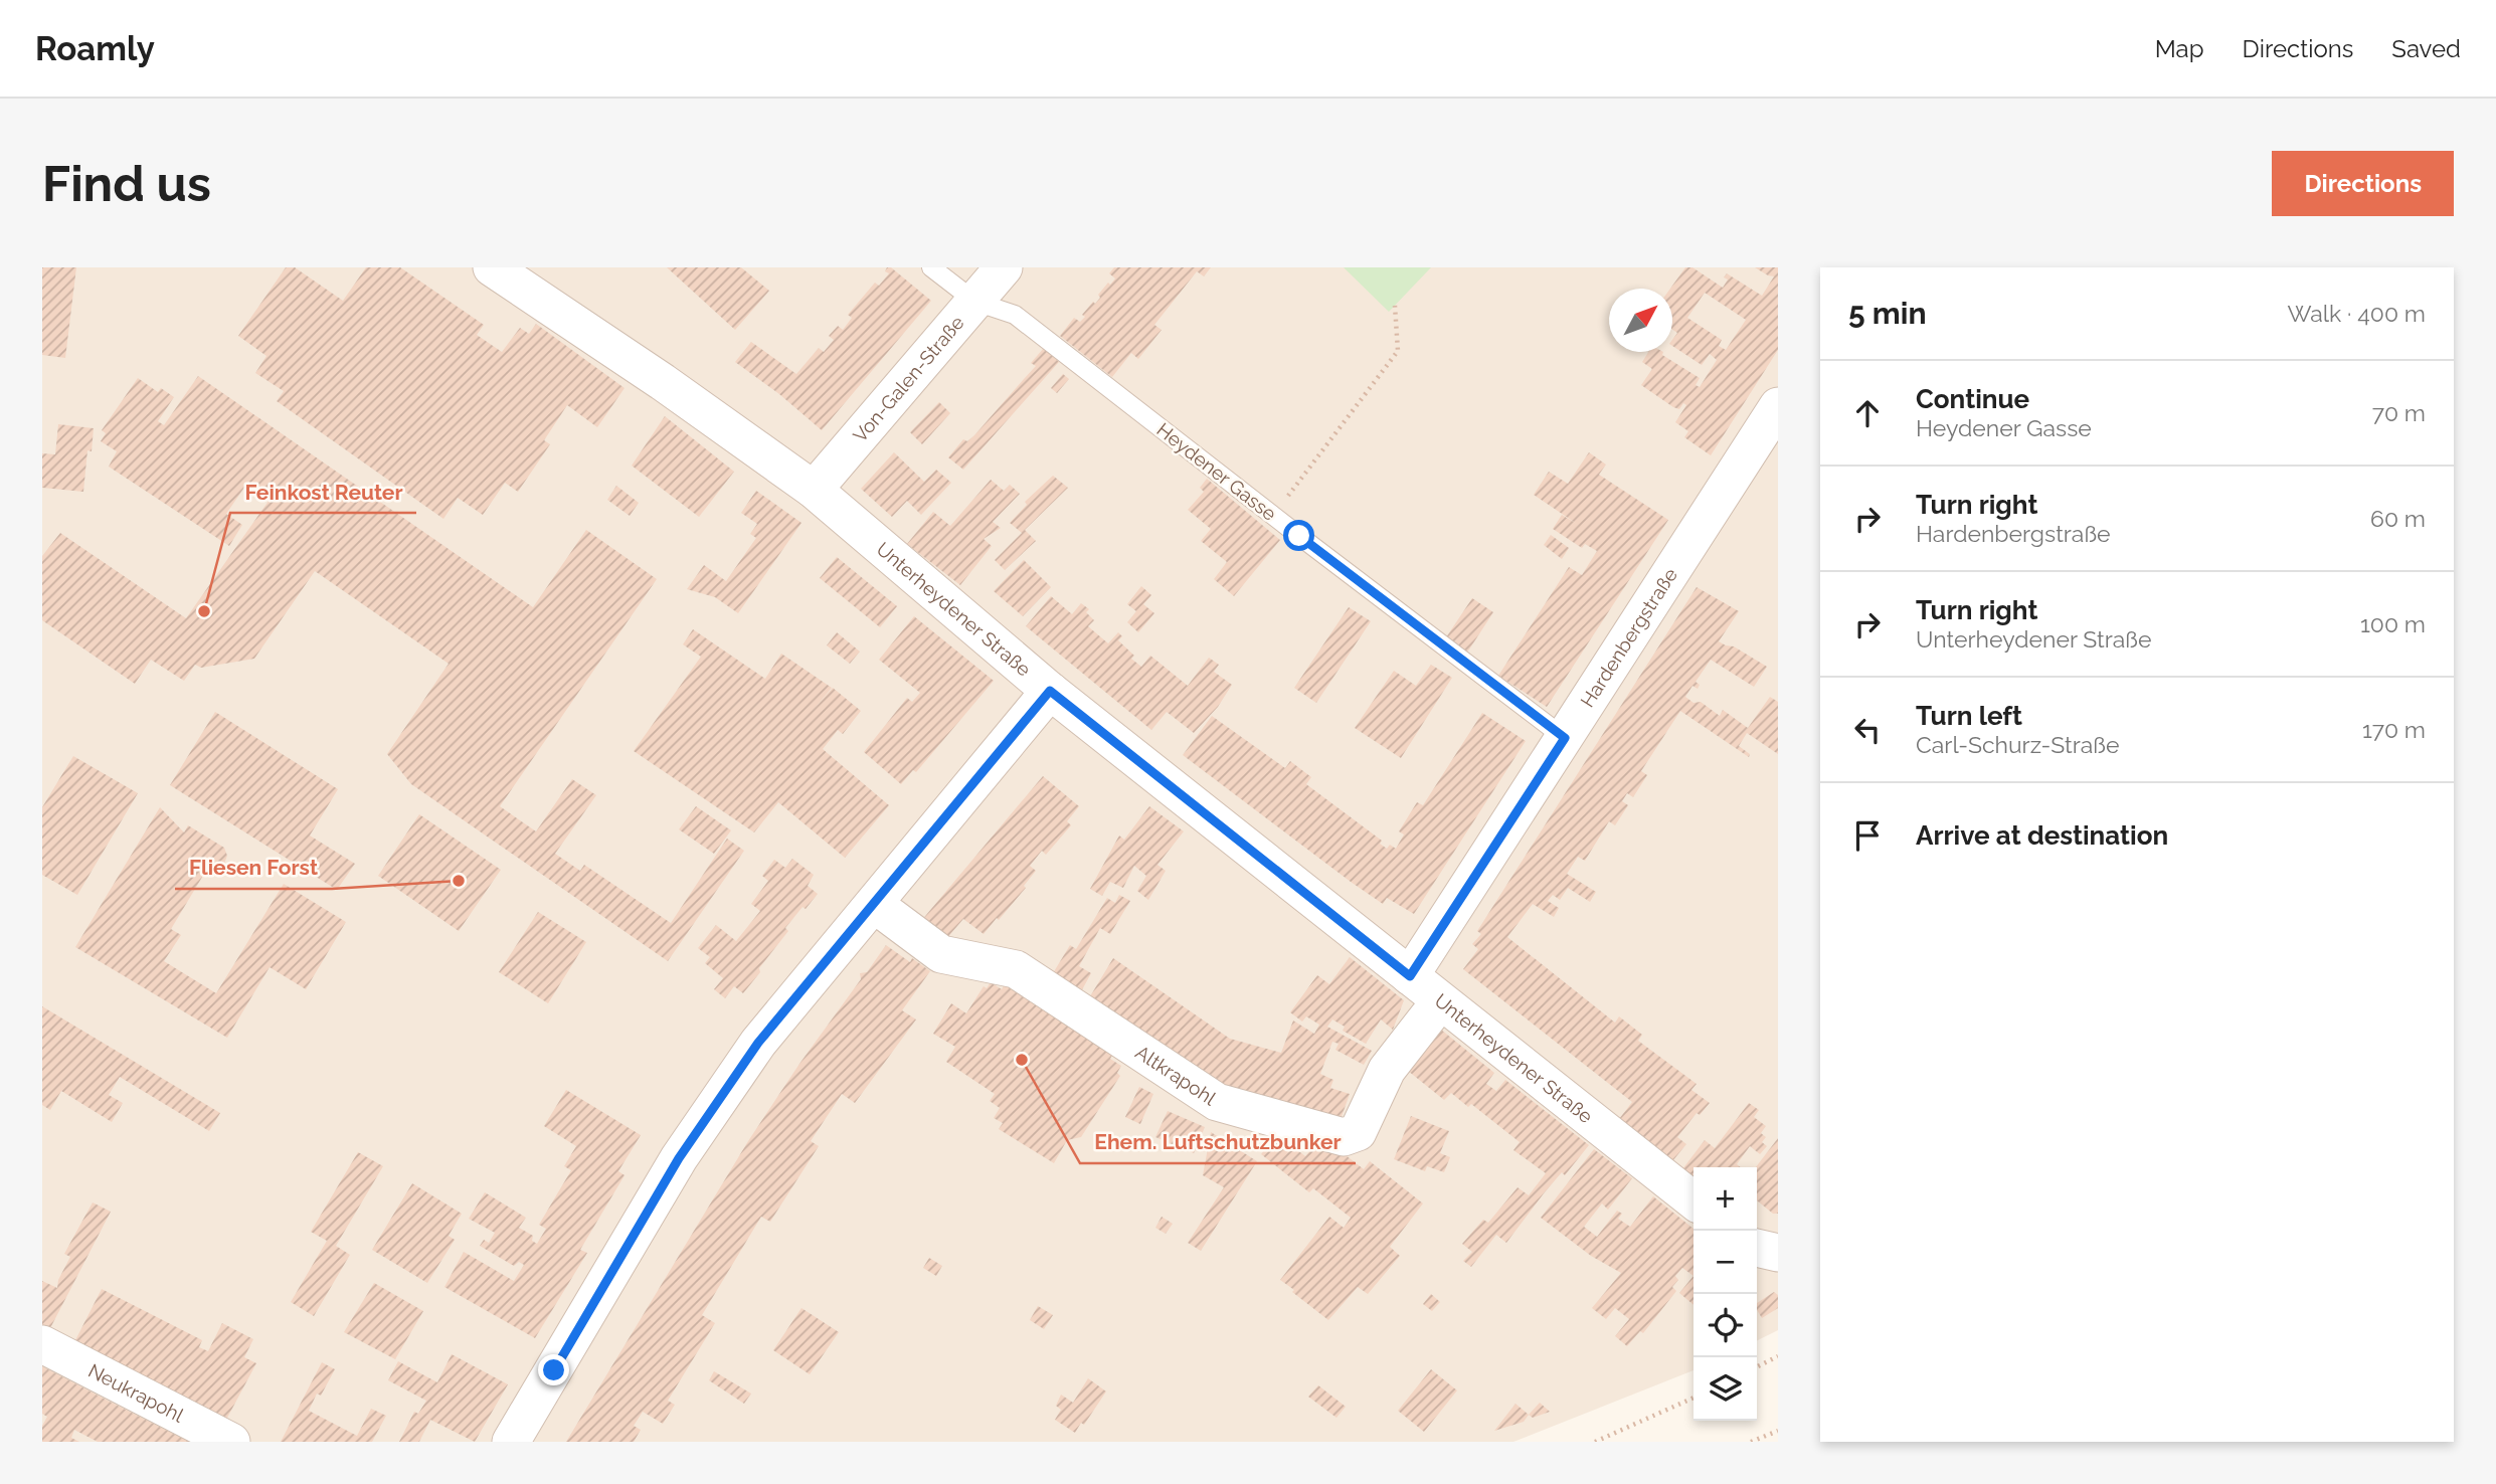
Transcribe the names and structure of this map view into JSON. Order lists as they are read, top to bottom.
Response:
{
  "streets": {
    "street": [
      "Von-Galen-Straße",
      "Unterheydener Straße",
      "Hardenbergstraße",
      "Altkrapohl",
      "Neukrapohl"
    ],
    "lane": ["Heydener Gasse"]
  },
  "crossings": [
    ["Von-Galen-Straße", "Heydener Gasse"],
    ["Von-Galen-Straße", "Unterheydener Straße"],
    ["Heydener Gasse", "Hardenbergstraße"],
    ["Unterheydener Straße", "Hardenbergstraße"],
    ["Unterheydener Straße", "Altkrapohl"]
  ],
  "places": ["Feinkost Reuter", "Fliesen Forst", "Ehem. Luftschutzbunker"],
  "north": "top right",
  "page": {
    "header": "Roamly",
    "nav": ["Map", "Directions", "Saved"],
    "buttons": "Directions",
    "title": "Find us",
    "heading": ["5 min", "Walk · 400 m"],
    "list": [
      ["Continue", "Heydener Gasse", "70 m"],
      ["Turn right", "Hardenbergstraße", "60 m"],
      ["Turn right", "Unterheydener Straße", "100 m"],
      ["Turn left", "Carl-Schurz-Straße", "170 m"],
      "Arrive at destination"
    ],
    "map_buttons": ["+", "−"]
  }
}
